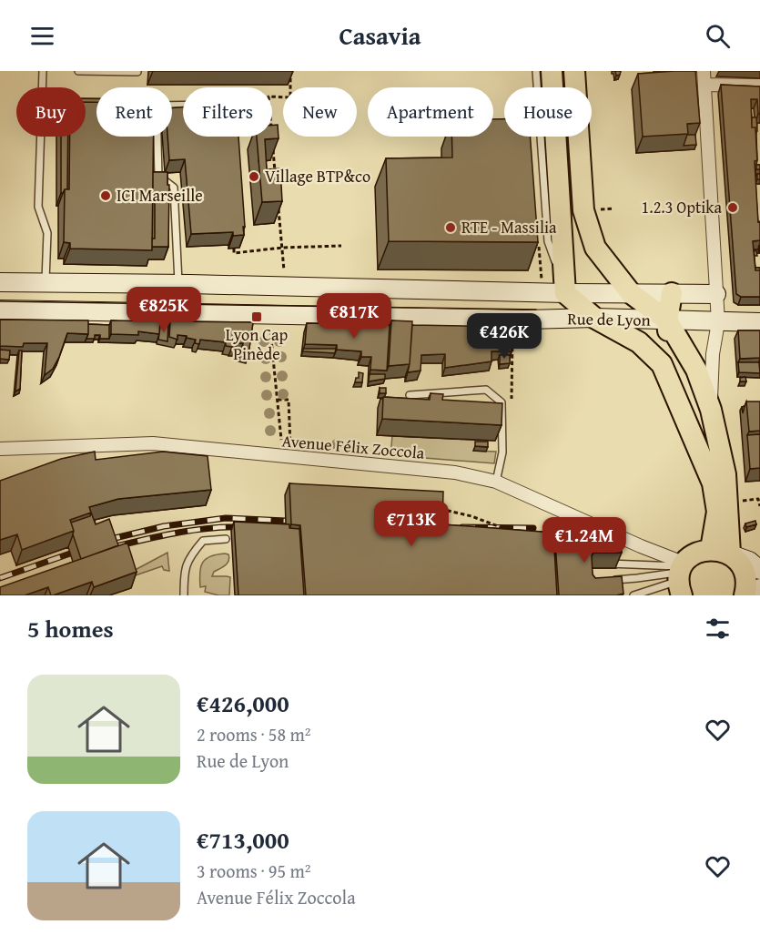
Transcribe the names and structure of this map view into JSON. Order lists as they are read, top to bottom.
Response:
{
  "streets": {
    "street": ["Rue de Lyon", "Avenue Félix Zoccola"]
  },
  "places": {
    "other": [
      "Village BTP&co",
      "ICI Marseille",
      "1.2.3 Optika",
      "RTE - Massilia"
    ],
    "transit": ["Lyon Cap Pinède"]
  },
  "page": {
    "header": "Casavia",
    "chip": [
      "Buy",
      "Rent",
      "Filters",
      "New",
      "Apartment",
      "House"
    ],
    "price": [
      "€825K",
      "€817K",
      "€426K",
      "€713K",
      "€1.24M"
    ],
    "heading": "5 homes",
    "list": [
      {
        "name": "€426,000",
        "note": "2 rooms · 58 m² · Rue de Lyon"
      },
      {
        "name": "€713,000",
        "note": "3 rooms · 95 m² · Avenue Félix Zoccola"
      }
    ]
  }
}
